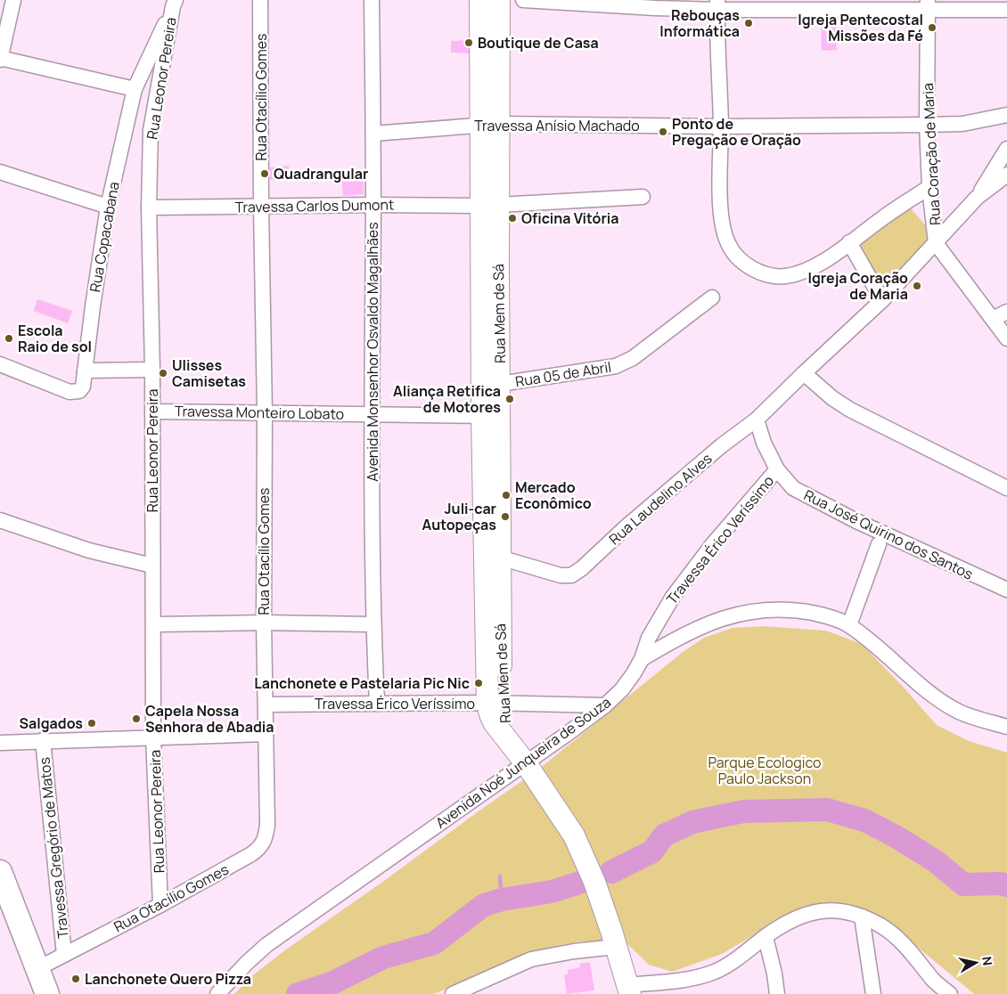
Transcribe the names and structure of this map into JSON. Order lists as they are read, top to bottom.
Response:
{
  "streets": {
    "street": [
      "Rua Leonor Pereira",
      "Rua Otacílio Gomes",
      "Travessa Anísio Machado",
      "Rua Coração de Maria",
      "Travessa Carlos Dumont",
      "Rua Copacabana",
      "Rua Mem de Sá",
      "Avenida Monsenhor Osvaldo Magalhães",
      "Rua 05 de Abril",
      "Travessa Monteiro Lobato",
      "Rua Laudelino Alves",
      "Rua José Quirino dos Santos",
      "Travessa Érico Veríssimo",
      "Avenida Noé Junqueira de Souza",
      "Travessa Gregório de Matos"
    ]
  },
  "crossings": [
    ["Rua Leonor Pereira", "Rua Otacílio Gomes"],
    ["Rua Leonor Pereira", "Travessa Carlos Dumont"],
    ["Rua Leonor Pereira", "Rua Copacabana"],
    ["Rua Leonor Pereira", "Travessa Monteiro Lobato"],
    ["Rua Otacílio Gomes", "Travessa Carlos Dumont"],
    ["Rua Otacílio Gomes", "Travessa Monteiro Lobato"],
    ["Rua Otacílio Gomes", "Travessa Érico Veríssimo"],
    ["Rua Otacílio Gomes", "Travessa Gregório de Matos"],
    ["Travessa Anísio Machado", "Rua Coração de Maria"],
    ["Travessa Anísio Machado", "Rua Mem de Sá"],
    ["Travessa Anísio Machado", "Avenida Monsenhor Osvaldo Magalhães"],
    ["Rua Coração de Maria", "Rua Laudelino Alves"],
    ["Travessa Carlos Dumont", "Rua Mem de Sá"],
    ["Travessa Carlos Dumont", "Avenida Monsenhor Osvaldo Magalhães"],
    ["Rua Mem de Sá", "Rua 05 de Abril"],
    ["Rua Mem de Sá", "Travessa Monteiro Lobato"],
    ["Rua Mem de Sá", "Rua Laudelino Alves"],
    ["Rua Mem de Sá", "Travessa Érico Veríssimo"],
    ["Rua Mem de Sá", "Avenida Noé Junqueira de Souza"],
    ["Avenida Monsenhor Osvaldo Magalhães", "Travessa Monteiro Lobato"],
    ["Avenida Monsenhor Osvaldo Magalhães", "Travessa Érico Veríssimo"],
    ["Rua Laudelino Alves", "Rua José Quirino dos Santos"],
    ["Rua José Quirino dos Santos", "Travessa Érico Veríssimo"],
    ["Travessa Érico Veríssimo", "Avenida Noé Junqueira de Souza"]
  ],
  "parks": ["Parque Ecologico Paulo Jackson"],
  "places": [
    "Rebouças Informática",
    "Igreja Pentecostal Missões da Fé",
    "Boutique de Casa",
    "Ponto de Pregação e Oração",
    "Quadrangular",
    "Oficina Vitória",
    "Igreja Coração de Maria",
    "Escola Raio de sol",
    "Ulisses Camisetas",
    "Aliança Retifica de Motores",
    "Mercado Econômico",
    "Juli-car Autopeças",
    "Lanchonete e Pastelaria Pic Nic",
    "Capela Nossa Senhora de Abadia",
    "Salgados",
    "Lanchonete Quero Pizza"
  ],
  "north": "right"
}
